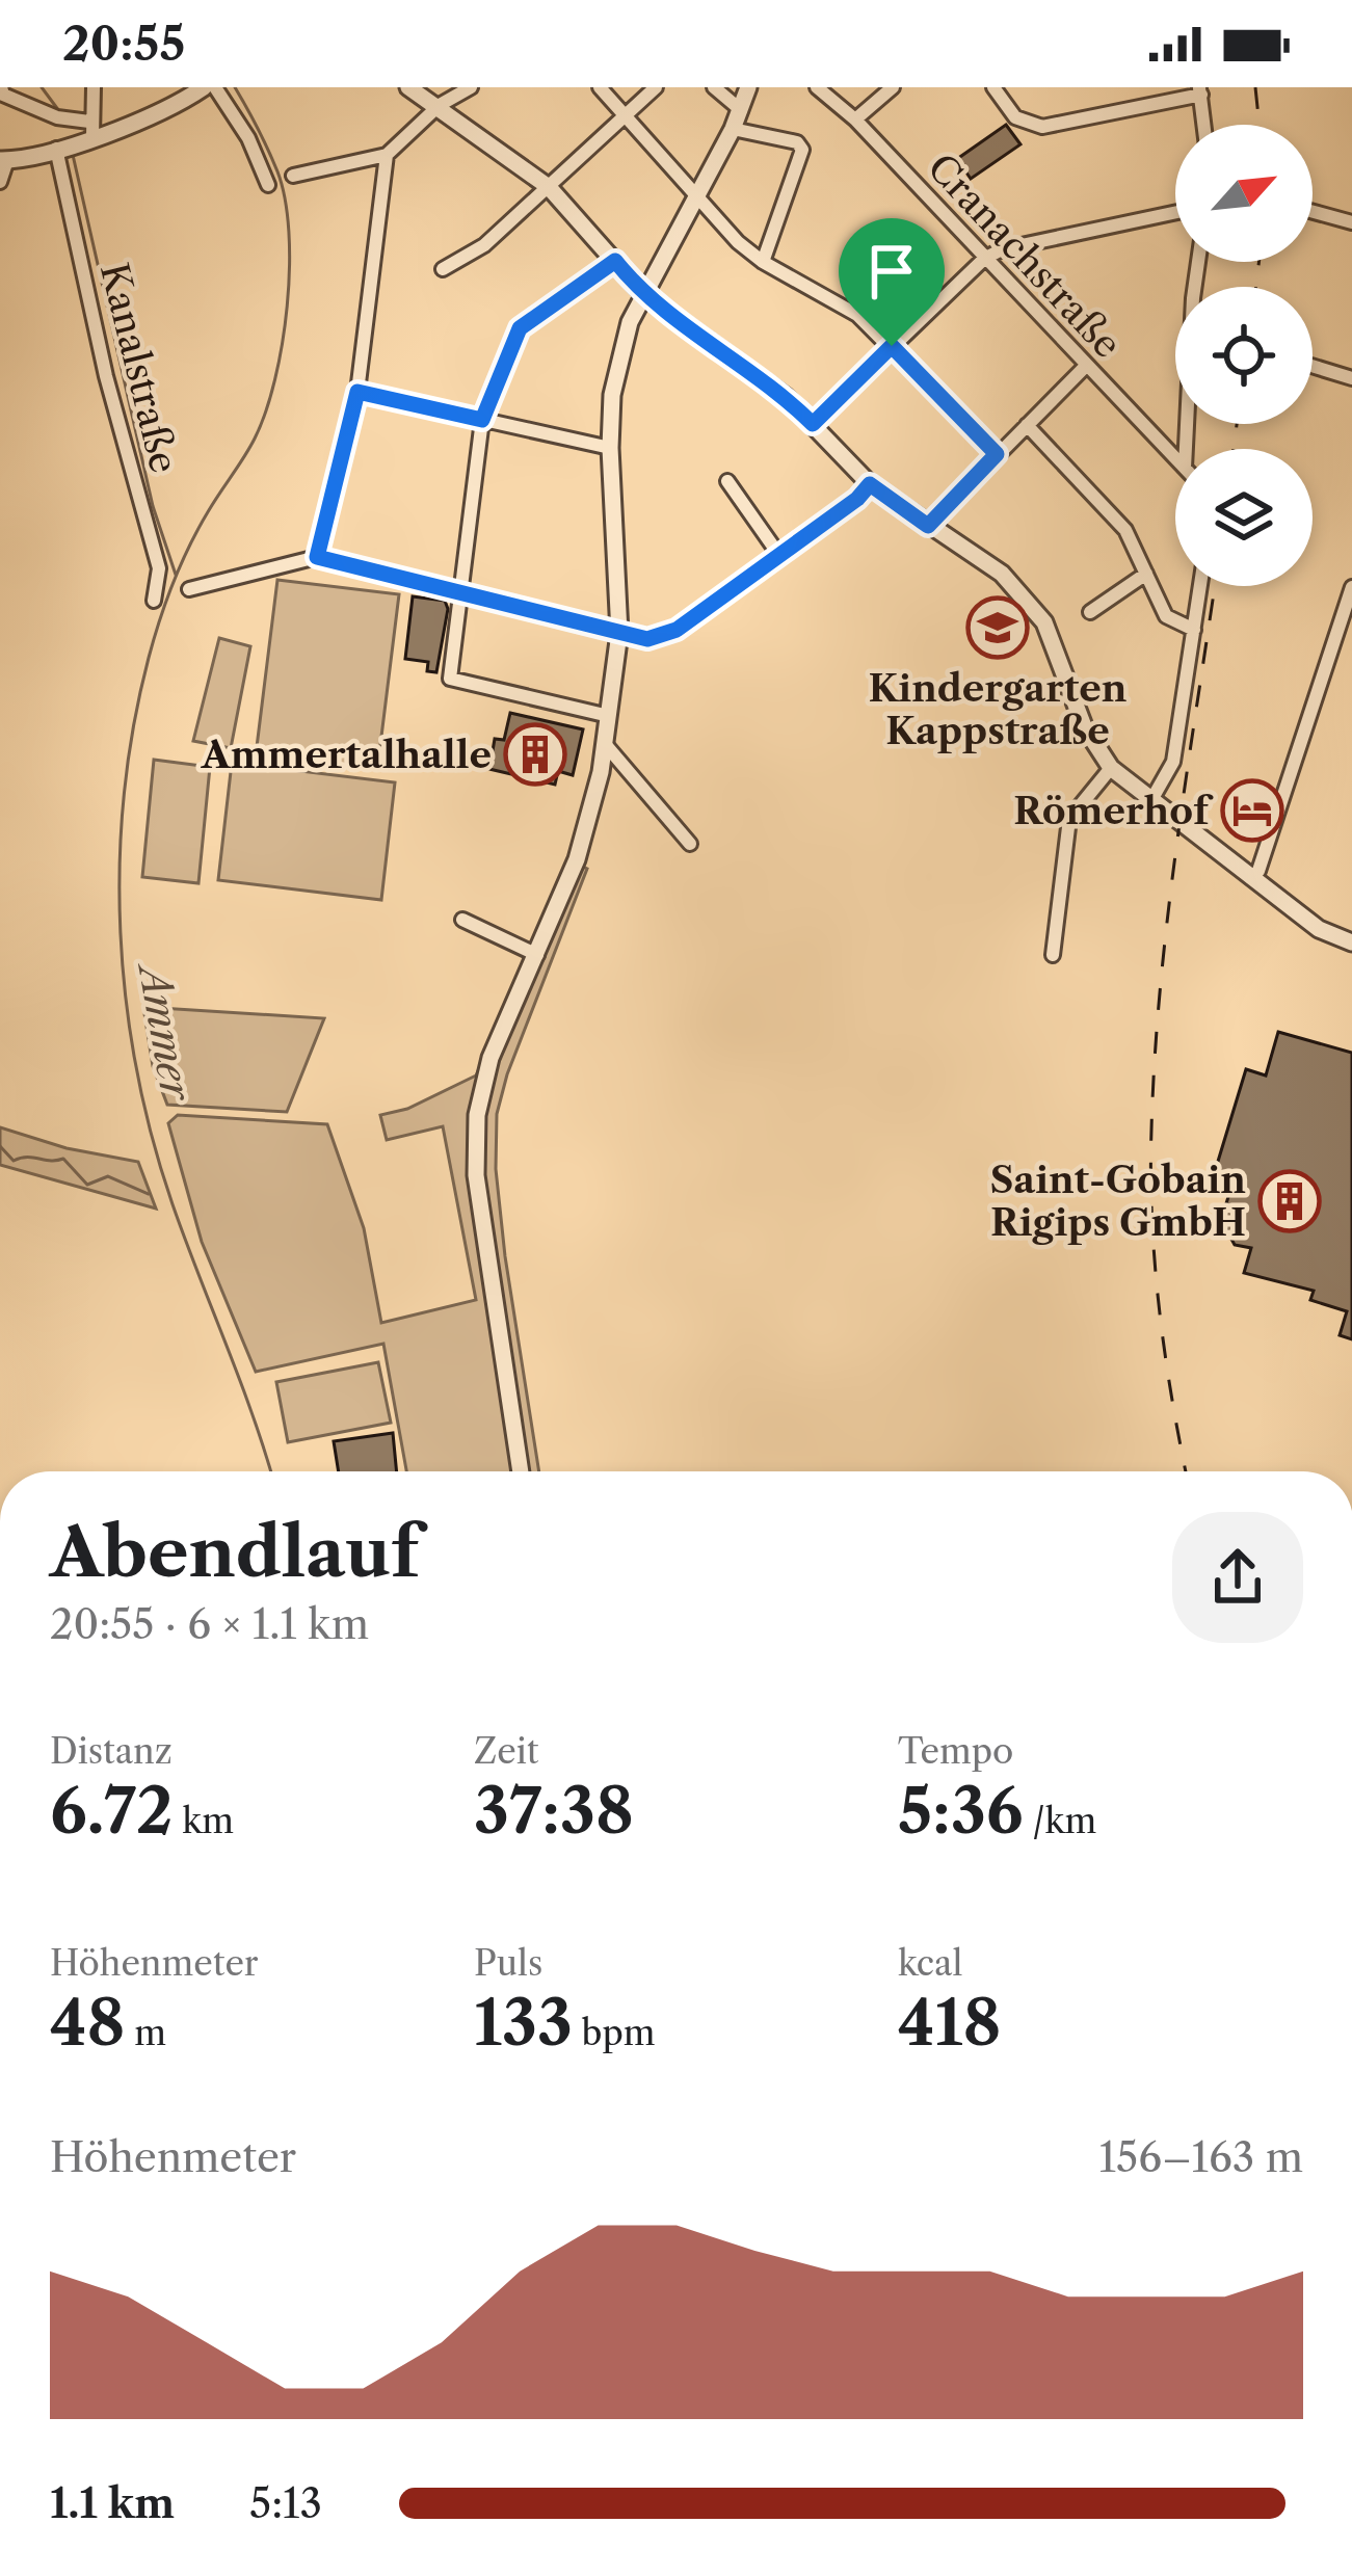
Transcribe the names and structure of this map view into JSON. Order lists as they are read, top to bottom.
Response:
{
  "streets": {
    "street": ["Cranachstraße", "Kanalstraße"]
  },
  "water": ["Ammer"],
  "places": {
    "school or university": ["Kindergarten Kappstraße"],
    "building": ["Ammertalhalle", "Saint-Gobain Rigips GmbH"],
    "hotel": ["Römerhof"]
  },
  "north": "top right",
  "page": {
    "status": "20:55",
    "heading": ["Abendlauf", "20:55 · 6 × 1.1 km"],
    "stats": [
      ["Distanz", "6.72 km"],
      ["Zeit", "37:38"],
      ["Tempo", "5:36 /km"],
      ["Höhenmeter", "48 m"],
      ["Puls", "133 bpm"],
      ["kcal", "418"]
    ],
    "chart": ["Höhenmeter", "156–163 m"],
    "list": [
      {
        "name": "1.1 km",
        "note": "5:13"
      }
    ]
  }
}
